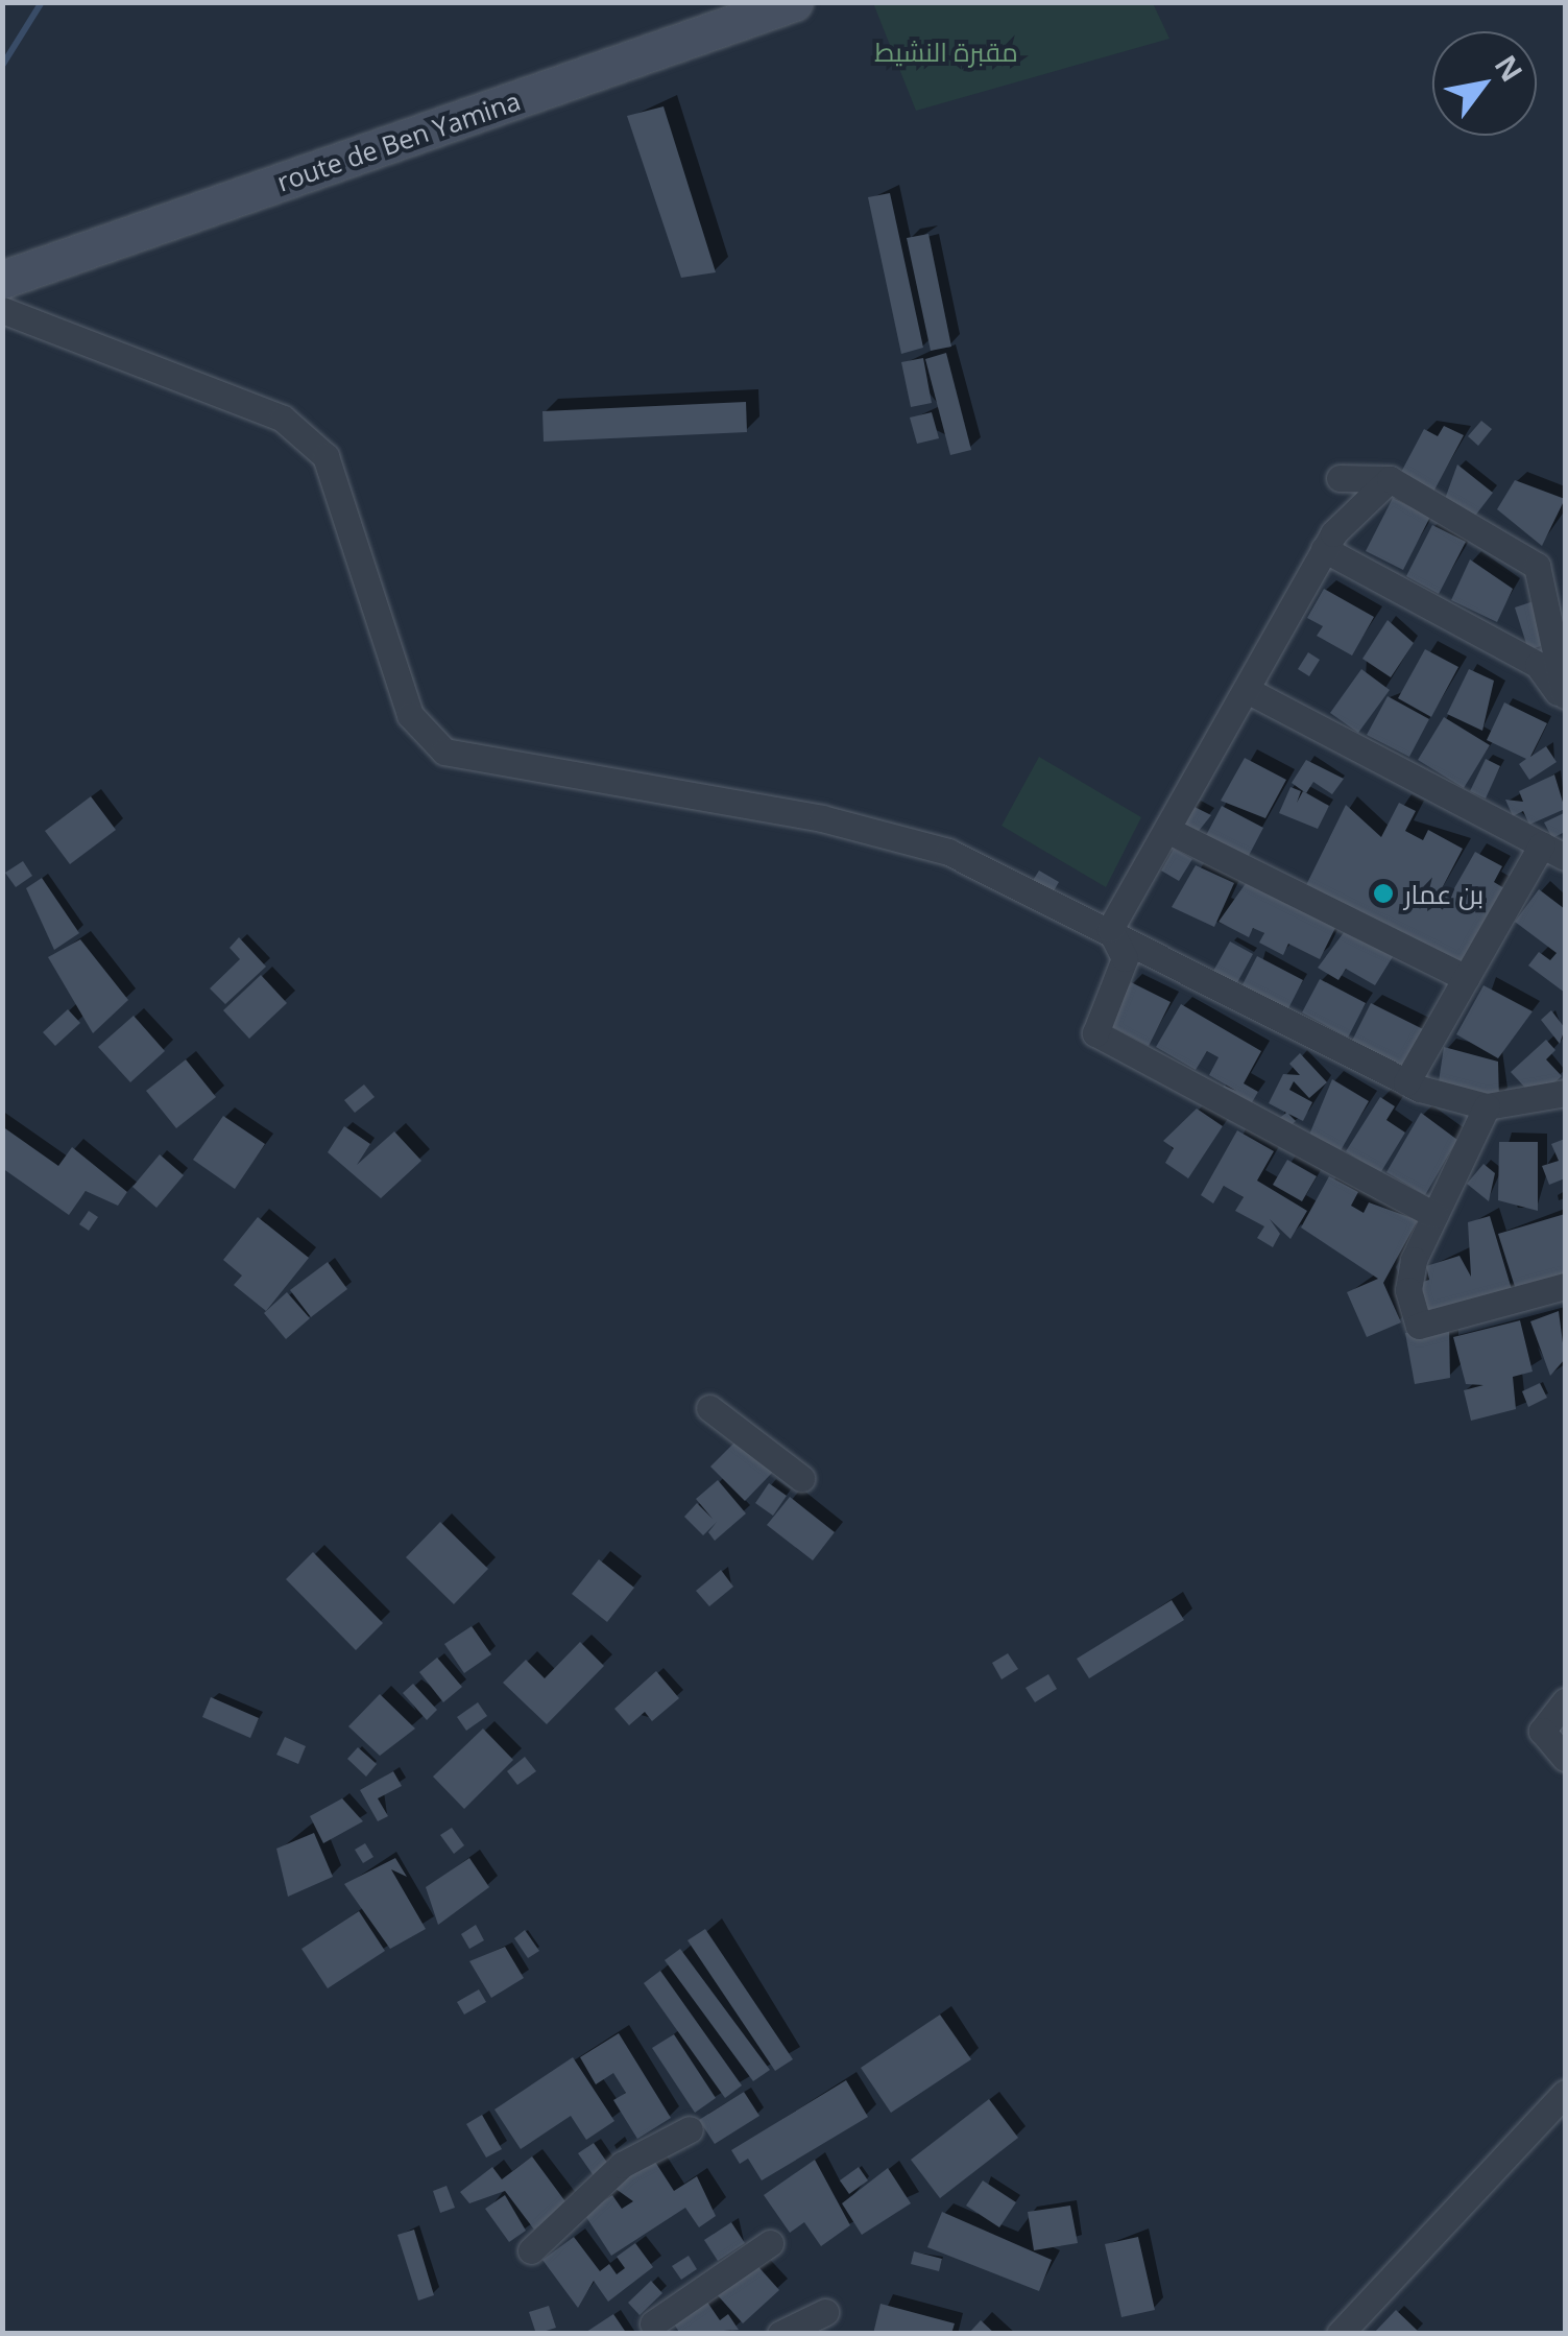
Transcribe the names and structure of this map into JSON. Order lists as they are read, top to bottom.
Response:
{
  "streets": {
    "street": ["route de Ben Yamina"]
  },
  "parks": ["مقبرة النشيط"],
  "places": ["بن عمار"],
  "north": "top right"
}
